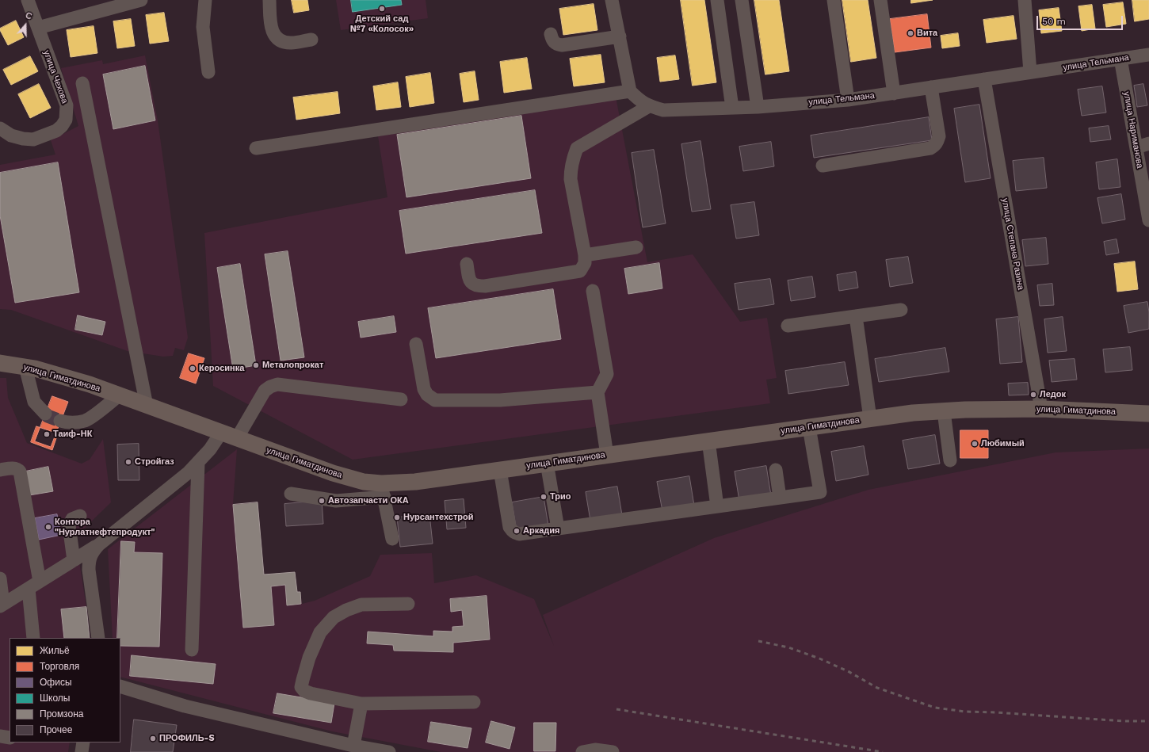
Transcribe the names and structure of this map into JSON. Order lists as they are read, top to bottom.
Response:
{
  "streets": {
    "main road": ["улица Гиматдинова"],
    "street": [
      "улица Тельмана",
      "улица Чехова",
      "улица Нариманова",
      "улица Степана Разина"
    ]
  },
  "crossings": [
    ["улица Тельмана", "улица Нариманова"],
    ["улица Тельмана", "улица Степана Разина"],
    ["улица Степана Разина", "улица Гиматдинова"]
  ],
  "places": [
    "Детский сад №7 «Колосок»",
    "Вита",
    "Металопрокат",
    "Керосинка",
    "Ледок",
    "Таиф-НК",
    "Любимый",
    "Стройгаз",
    "Трио",
    "Автозапчасти ОКА",
    "Нурсантехстрой",
    "Контора \"Нурлатнефтепродукт\"",
    "Аркадия",
    "ПРОФИЛЬ-S"
  ],
  "legend": [
    "Жильё",
    "Торговля",
    "Офисы",
    "Школы",
    "Промзона",
    "Прочее"
  ],
  "scale_bar": "50 m",
  "north": "top"
}
